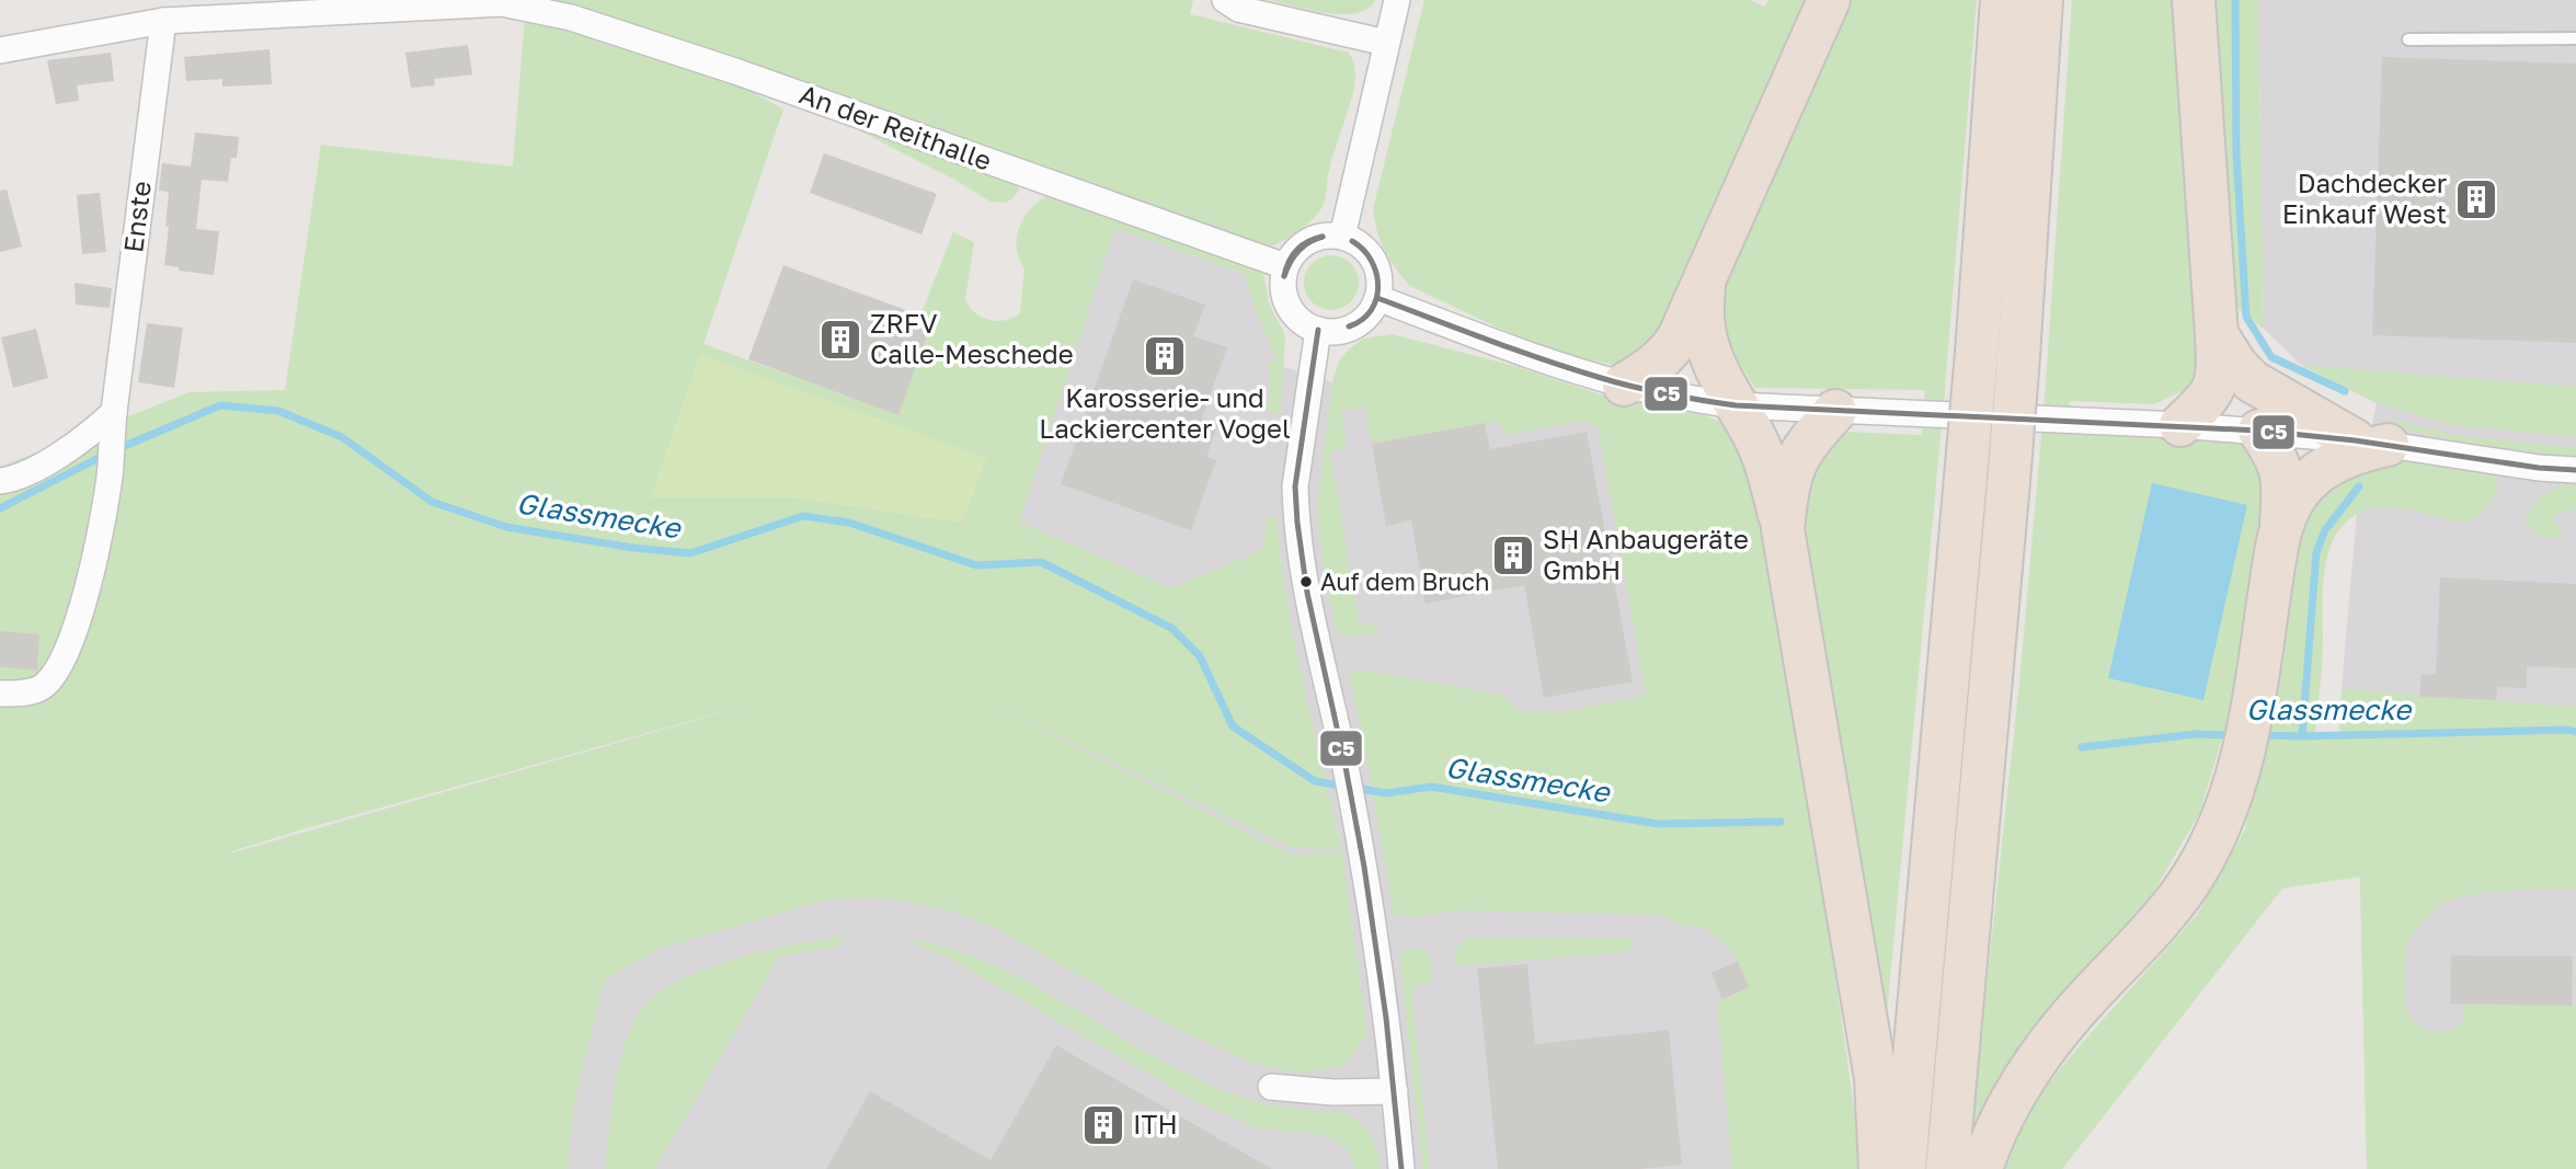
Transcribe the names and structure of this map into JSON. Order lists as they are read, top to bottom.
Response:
{
  "streets": {
    "street": ["An der Reithalle", "Enste"]
  },
  "water": ["Glassmecke"],
  "places": {
    "building": [
      "Dachdecker Einkauf West",
      "ZRFV Calle-Meschede",
      "Karosserie- und Lackiercenter Vogel",
      "SH Anbaugeräte GmbH",
      "ITH"
    ],
    "other": ["Auf dem Bruch"]
  },
  "lines": ["transit line C5"]
}
